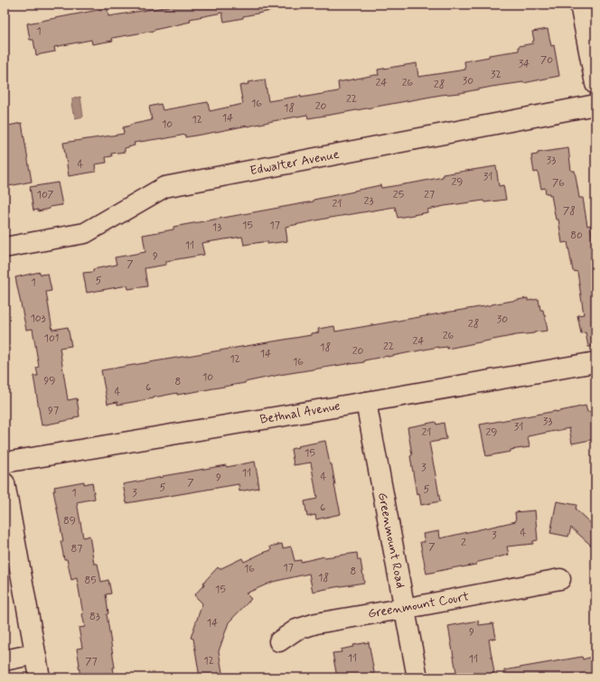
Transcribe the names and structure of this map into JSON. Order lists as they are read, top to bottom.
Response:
{
  "streets": {
    "street": [
      "Edwalter Avenue",
      "Bethnal Avenue",
      "Greenmount Road",
      "Greenmount Court"
    ]
  },
  "crossings": [
    ["Bethnal Avenue", "Greenmount Road"],
    ["Greenmount Road", "Greenmount Court"]
  ],
  "house_numbers": [
    "1",
    "70",
    "34",
    "32",
    "30",
    "24",
    "26",
    "28",
    "22",
    "16",
    "20",
    "18",
    "14",
    "12",
    "10",
    "33",
    "4",
    "31",
    "29",
    "76",
    "107",
    "25",
    "27",
    "23",
    "21",
    "78",
    "15",
    "17",
    "13",
    "80",
    "11",
    "9",
    "7",
    "5",
    "1",
    "103",
    "30",
    "28",
    "26",
    "101",
    "24",
    "22",
    "18",
    "20",
    "14",
    "12",
    "16",
    "10",
    "99",
    "8",
    "6",
    "4",
    "97",
    "33",
    "31",
    "21",
    "29",
    "15",
    "3",
    "11",
    "4",
    "9",
    "7",
    "5",
    "5",
    "1",
    "3",
    "6",
    "89",
    "4",
    "3",
    "2",
    "7",
    "87",
    "17",
    "16",
    "8",
    "18",
    "85",
    "15",
    "83",
    "14",
    "9",
    "11",
    "11",
    "12",
    "77"
  ]
}
